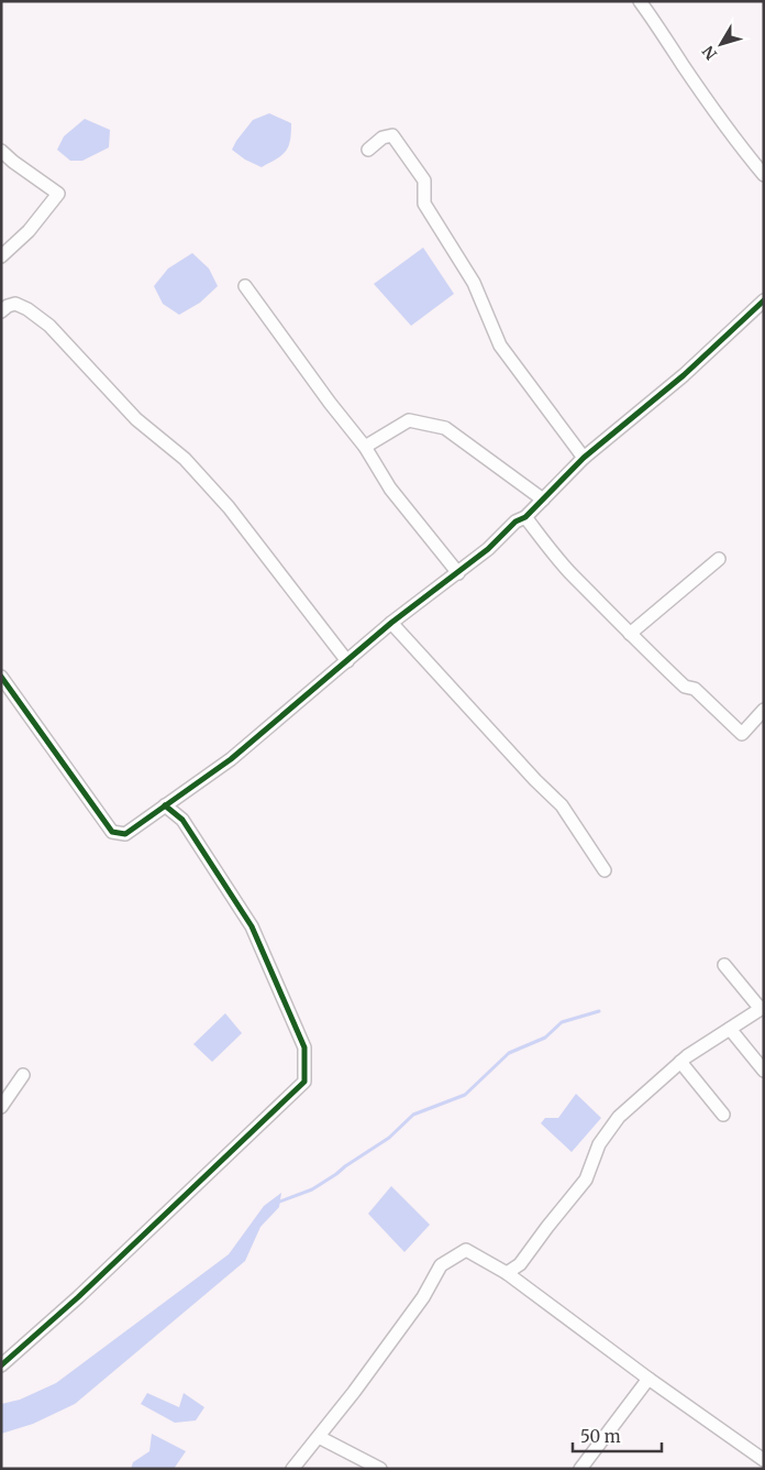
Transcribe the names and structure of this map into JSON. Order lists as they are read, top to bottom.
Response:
{
  "scale_bar": "50 m",
  "north": "bottom left"
}
